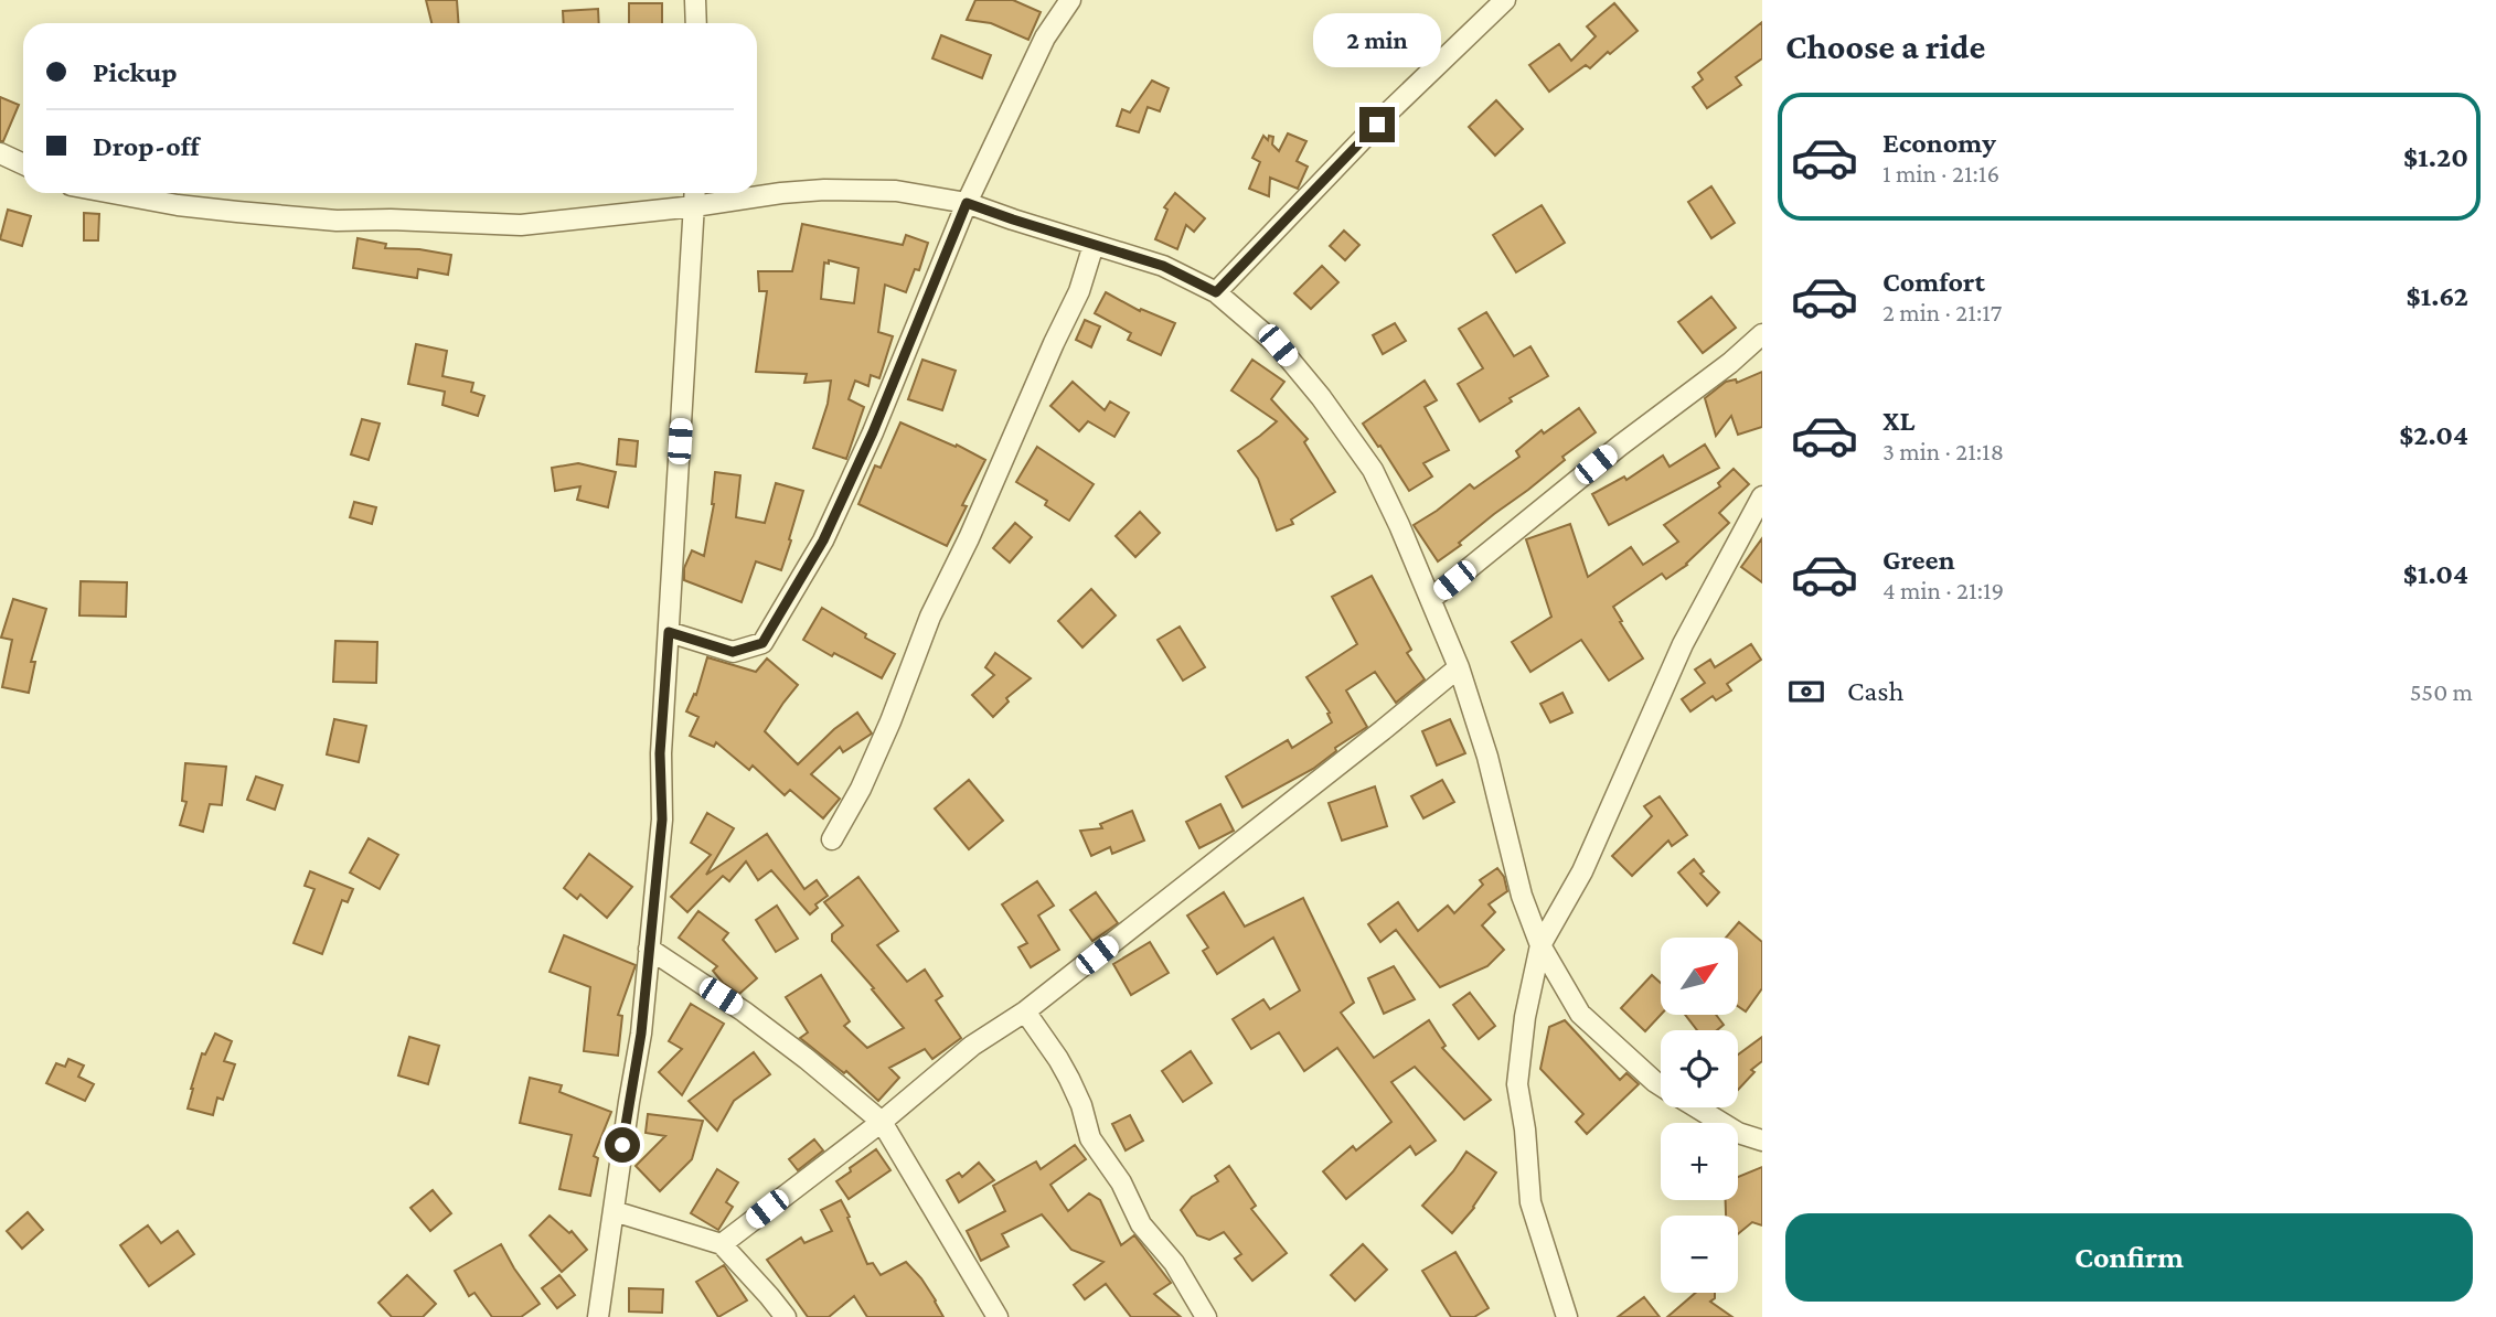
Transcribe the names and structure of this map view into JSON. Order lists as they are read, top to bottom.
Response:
{
  "north": "top right",
  "page": {
    "heading": "Choose a ride",
    "bubble": "2 min",
    "banner": ["Pickup", "Drop-off"],
    "list": [
      {
        "name": "Economy",
        "note": "1 min · 21:16",
        "value": "$1.20"
      },
      {
        "name": "Comfort",
        "note": "2 min · 21:17",
        "value": "$1.62"
      },
      {
        "name": "XL",
        "note": "3 min · 21:18",
        "value": "$2.04"
      },
      {
        "name": "Green",
        "note": "4 min · 21:19",
        "value": "$1.04"
      }
    ],
    "pay": ["Cash", "550 m"],
    "map_buttons": ["+", "−"],
    "buttons": "Confirm"
  }
}
